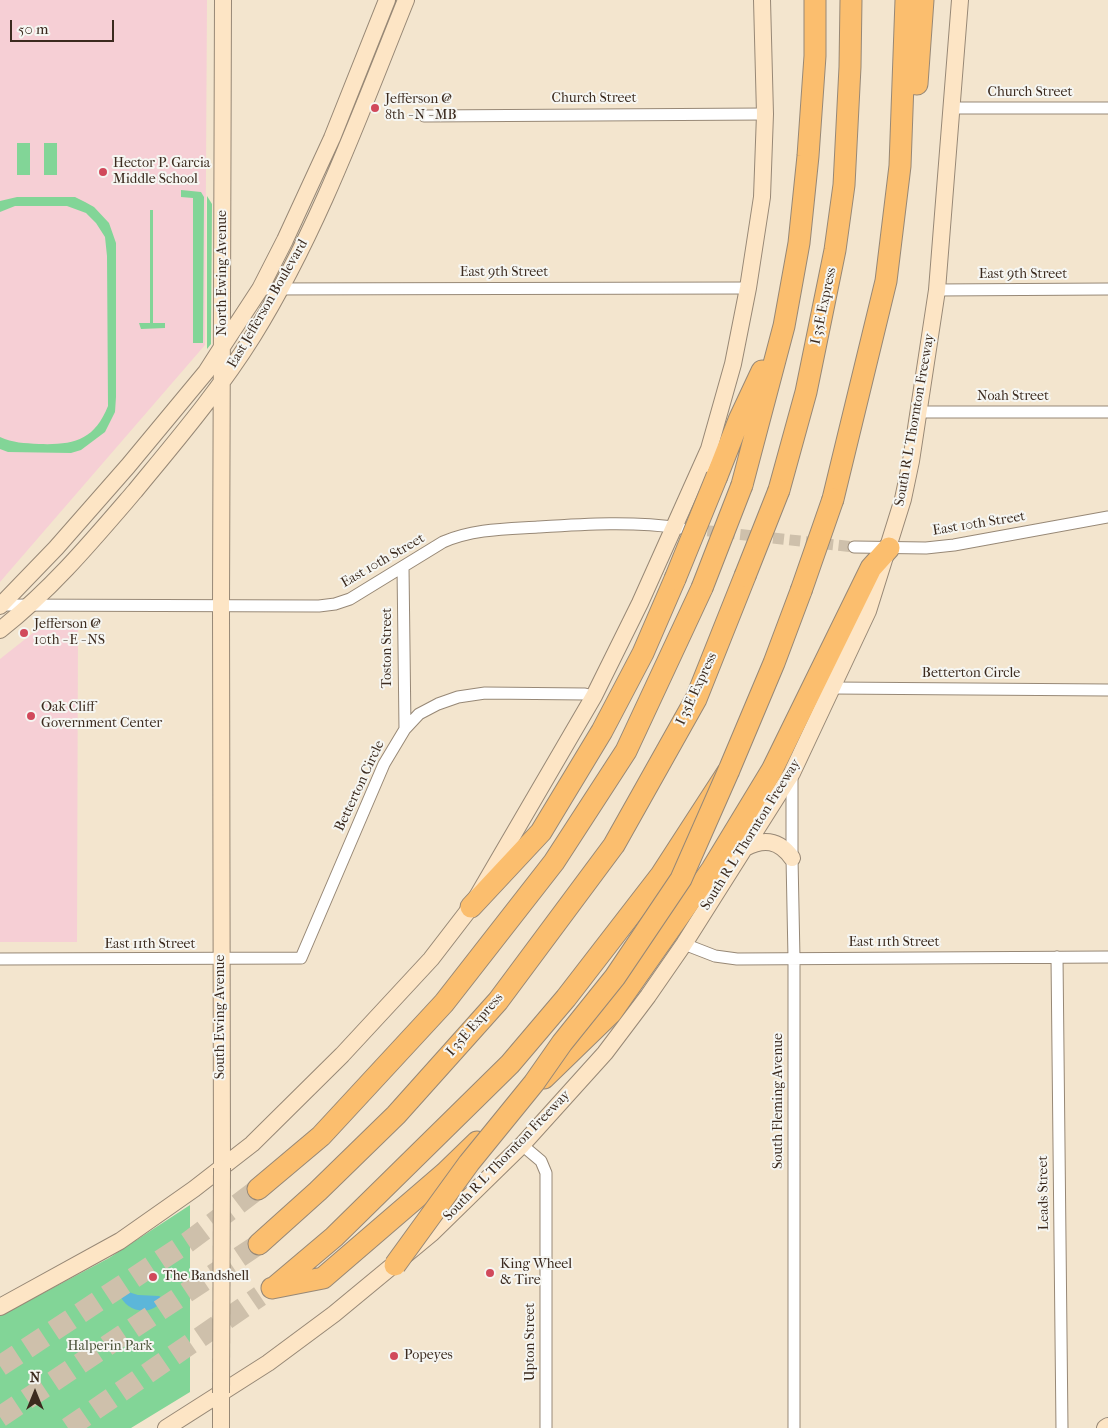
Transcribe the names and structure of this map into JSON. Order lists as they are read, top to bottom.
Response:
{
  "streets": {
    "highway": ["I 35E Express"],
    "main road": [
      "North Ewing Avenue",
      "East Jefferson Boulevard",
      "South R L Thornton Freeway",
      "South Ewing Avenue"
    ],
    "street": [
      "Church Street",
      "East 9th Street",
      "Noah Street",
      "East 10th Street",
      "Toston Street",
      "Betterton Circle",
      "East 11th Street",
      "South Fleming Avenue",
      "Leads Street",
      "Upton Street"
    ]
  },
  "crossings": [
    ["Church Street", "South R L Thornton Freeway"],
    ["North Ewing Avenue", "East Jefferson Boulevard"],
    ["North Ewing Avenue", "East 10th Street"],
    ["North Ewing Avenue", "South Ewing Avenue"],
    ["East 9th Street", "East Jefferson Boulevard"],
    ["East 9th Street", "South R L Thornton Freeway"],
    ["East Jefferson Boulevard", "East 10th Street"],
    ["Noah Street", "South R L Thornton Freeway"],
    ["South R L Thornton Freeway", "East 10th Street"],
    ["South R L Thornton Freeway", "Betterton Circle"],
    ["South R L Thornton Freeway", "East 11th Street"],
    ["South R L Thornton Freeway", "South Ewing Avenue"],
    ["South R L Thornton Freeway", "South Fleming Avenue"],
    ["South R L Thornton Freeway", "Upton Street"],
    ["East 10th Street", "Toston Street"],
    ["East 10th Street", "South Ewing Avenue"],
    ["Toston Street", "Betterton Circle"],
    ["Betterton Circle", "East 11th Street"],
    ["East 11th Street", "South Ewing Avenue"],
    ["East 11th Street", "South Fleming Avenue"],
    ["East 11th Street", "Leads Street"]
  ],
  "parks": ["Halperin Park"],
  "places": [
    "Jefferson @ 8th - N - MB",
    "Hector P. Garcia Middle School",
    "Jefferson @ 10th - E - NS",
    "Oak Cliff Government Center",
    "King Wheel & Tire",
    "The Bandshell",
    "Popeyes"
  ],
  "scale_bar": "50 m",
  "north": "top"
}
